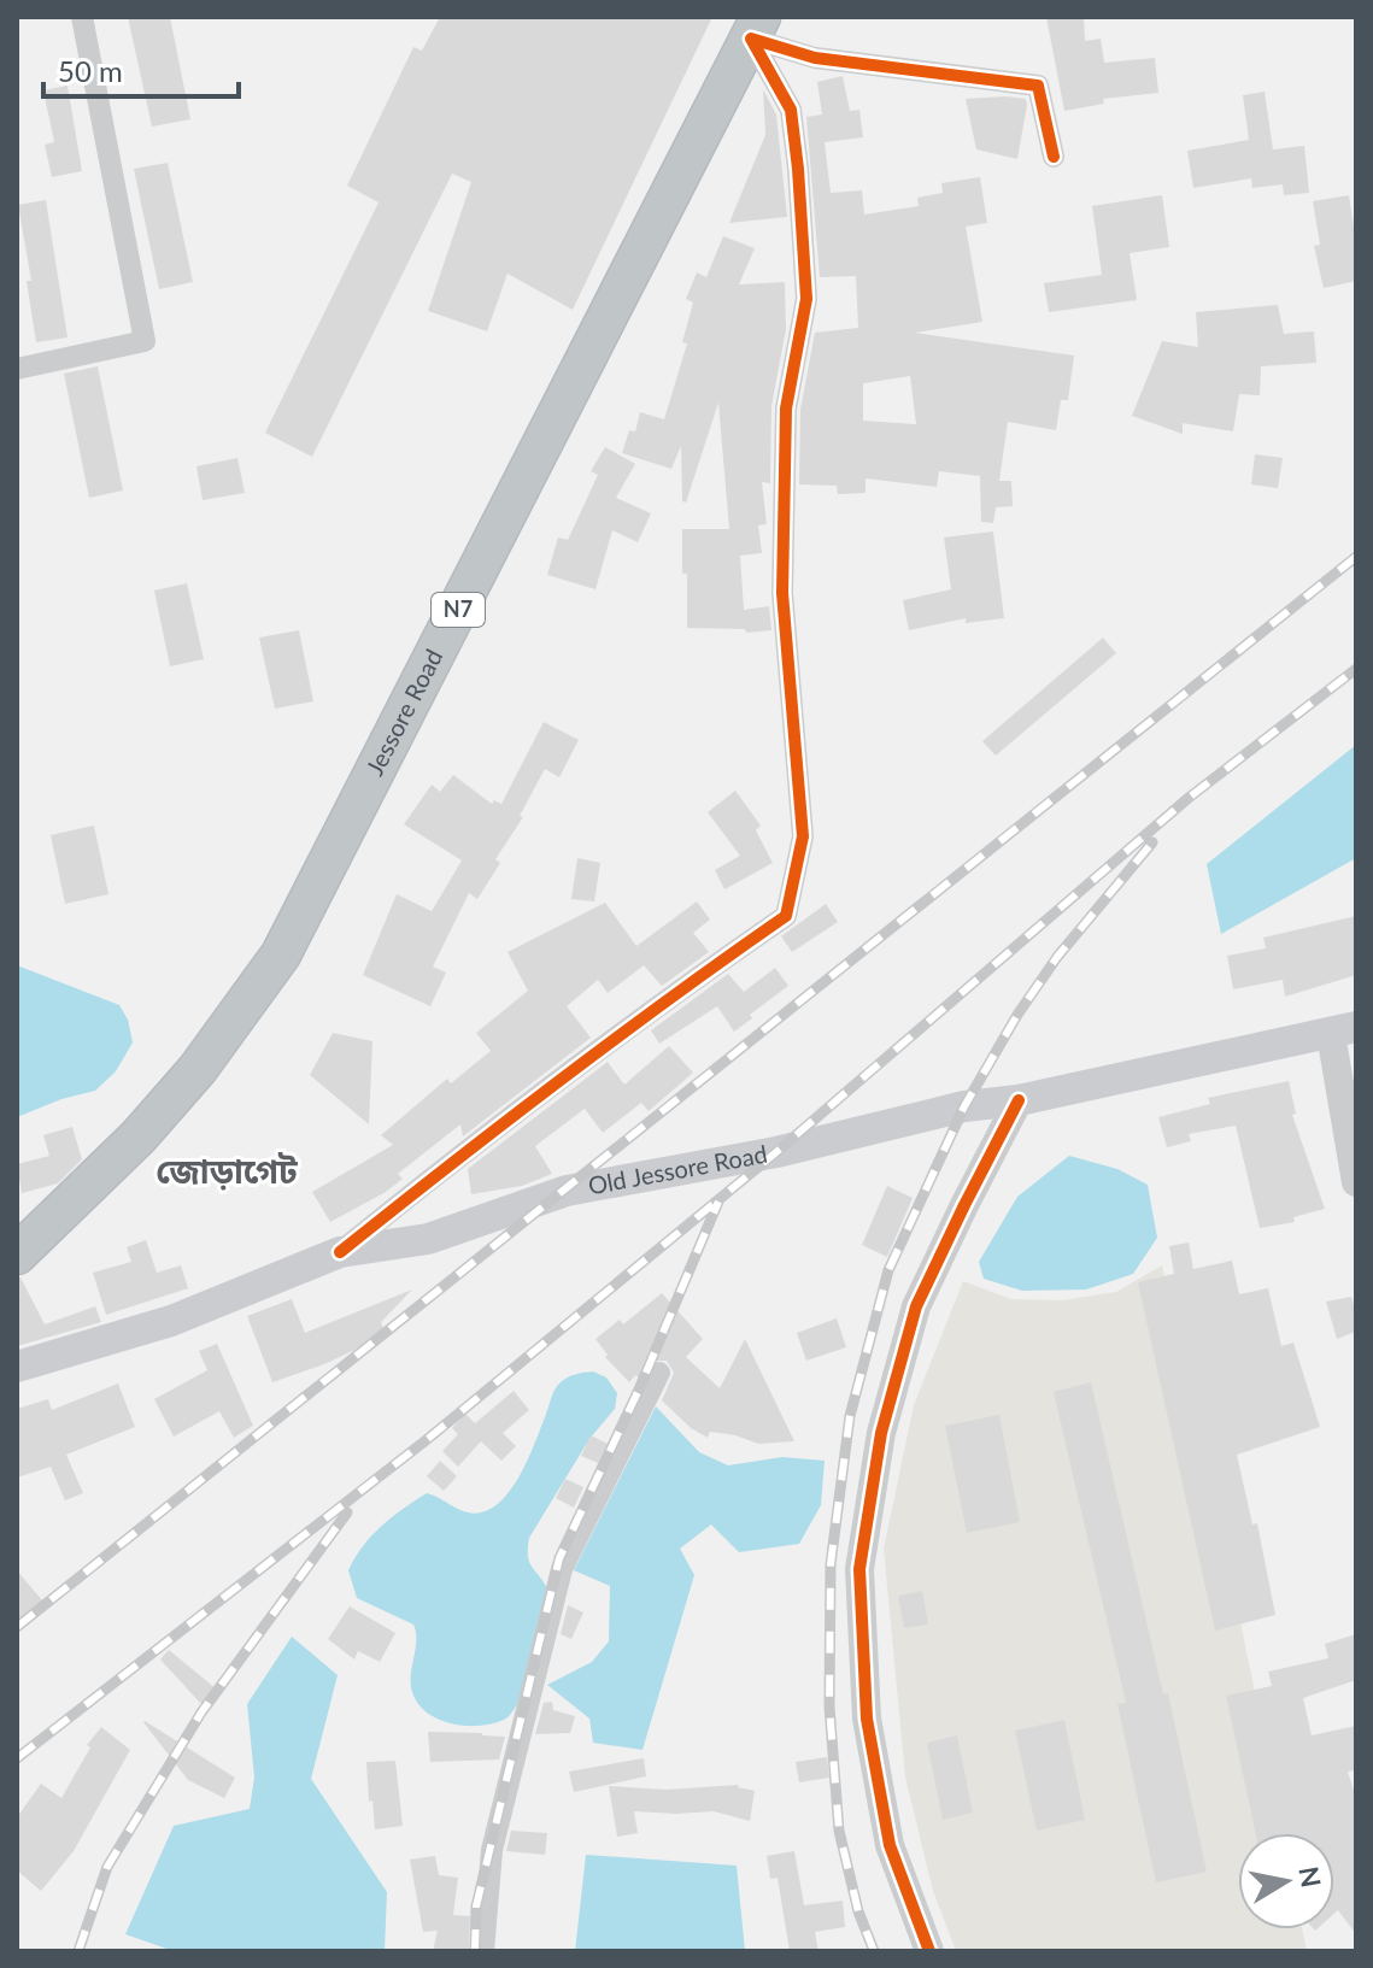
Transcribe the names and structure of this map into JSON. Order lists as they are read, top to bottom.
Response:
{
  "streets": {
    "highway": ["N7", "Jessore Road"],
    "main road": ["Old Jessore Road"]
  },
  "districts": ["জোড়াগেট"],
  "scale_bar": "50 m",
  "north": "right"
}
